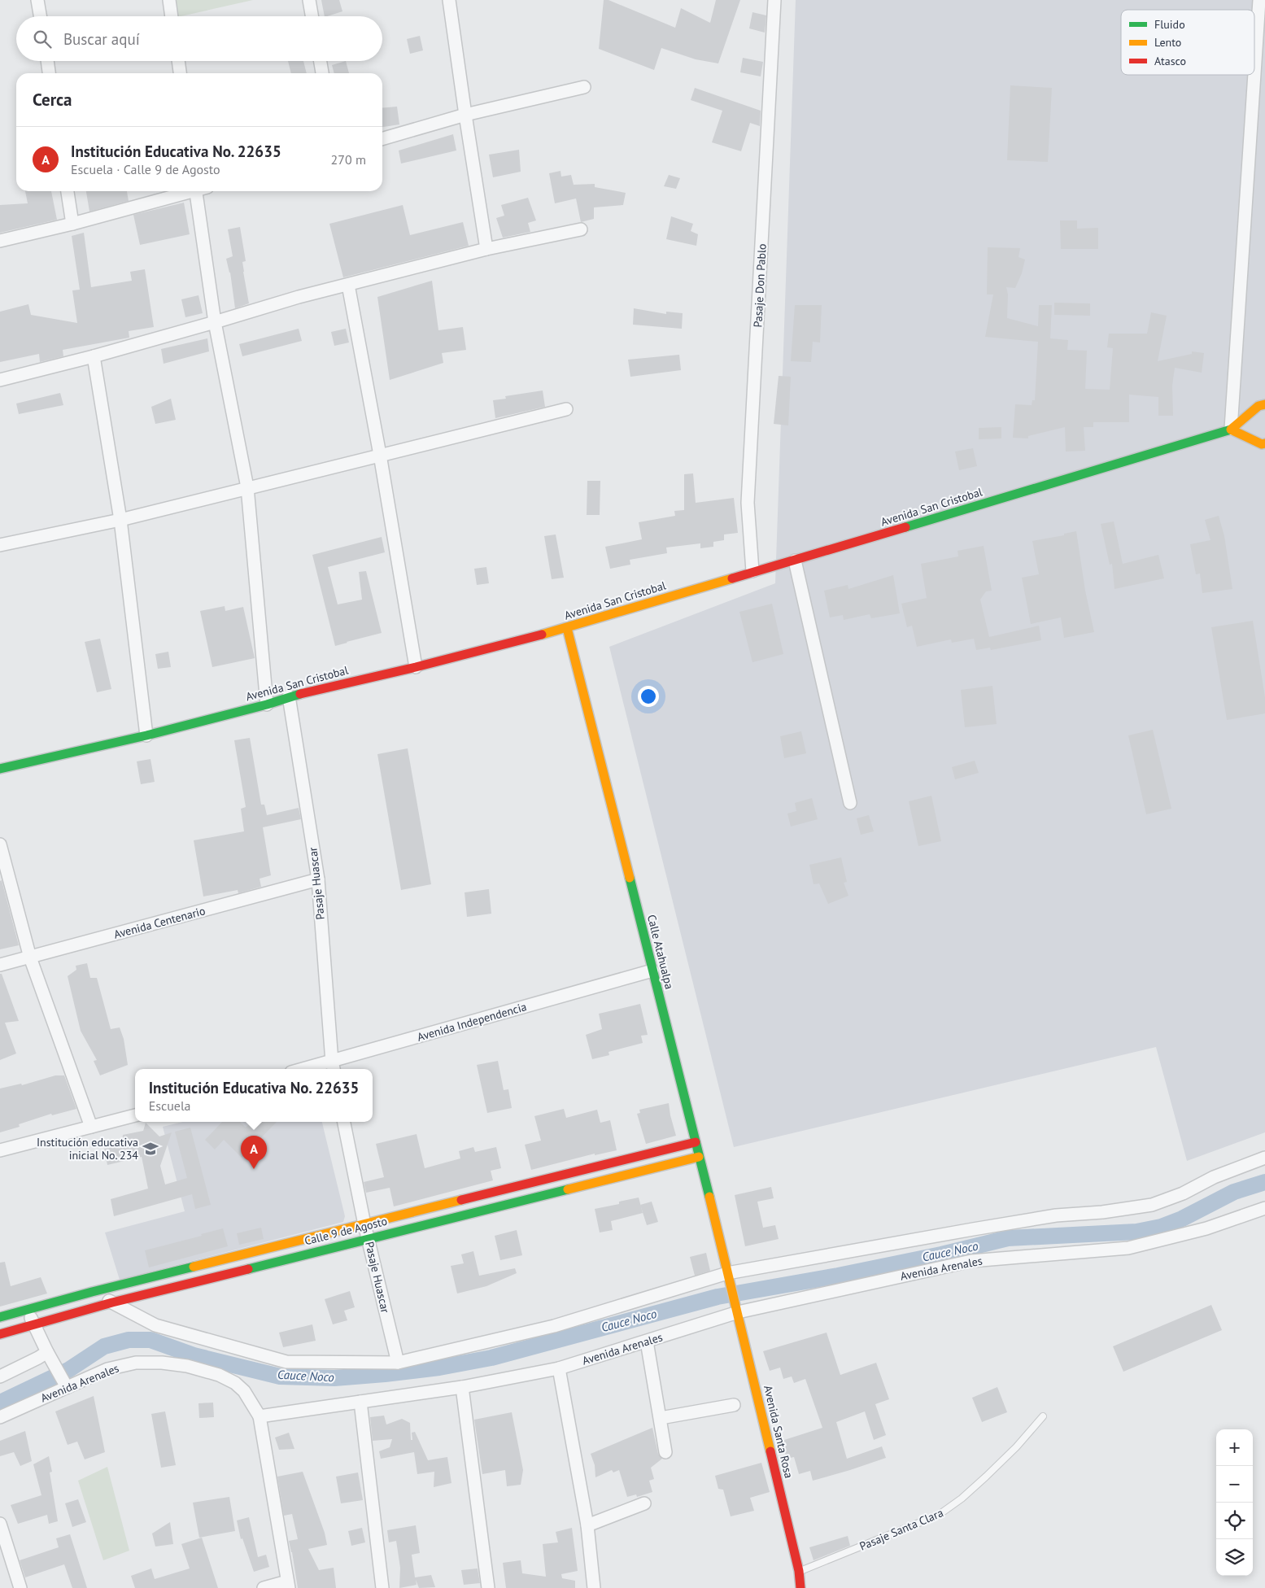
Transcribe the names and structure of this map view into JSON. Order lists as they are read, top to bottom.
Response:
{
  "streets": {
    "main road": [
      "Avenida San Cristobal",
      "Calle Atahualpa",
      "Calle 9 de Agosto",
      "Avenida Santa Rosa"
    ],
    "street": [
      "Pasaje Don Pablo",
      "Pasaje Huascar",
      "Avenida Centenario",
      "Avenida Independencia",
      "Avenida Arenales"
    ],
    "lane": ["Pasaje Santa Clara"]
  },
  "crossings": [
    ["Pasaje Don Pablo", "Avenida San Cristobal"],
    ["Avenida San Cristobal", "Pasaje Huascar"],
    ["Avenida San Cristobal", "Calle Atahualpa"],
    ["Pasaje Huascar", "Avenida Centenario"],
    ["Pasaje Huascar", "Avenida Independencia"],
    ["Pasaje Huascar", "Calle 9 de Agosto"],
    ["Calle Atahualpa", "Avenida Independencia"],
    ["Calle Atahualpa", "Calle 9 de Agosto"],
    ["Calle Atahualpa", "Avenida Santa Rosa"],
    ["Avenida Arenales", "Avenida Santa Rosa"],
    ["Avenida Santa Rosa", "Pasaje Santa Clara"]
  ],
  "water": ["Cauce Noco"],
  "places": {
    "school or university": ["Institución educativa inicial No. 234"]
  },
  "legend": ["Fluido", "Lento", "Atasco"],
  "page": {
    "search": "Buscar aquí",
    "heading": "Cerca",
    "list": [
      {
        "mark": "A",
        "name": "Institución Educativa No. 22635",
        "note": "Escuela · Calle 9 de Agosto",
        "value": "270 m"
      }
    ],
    "popup": ["Institución Educativa No. 22635", "Escuela"],
    "pins": "A",
    "map_buttons": ["+", "−"]
  }
}
